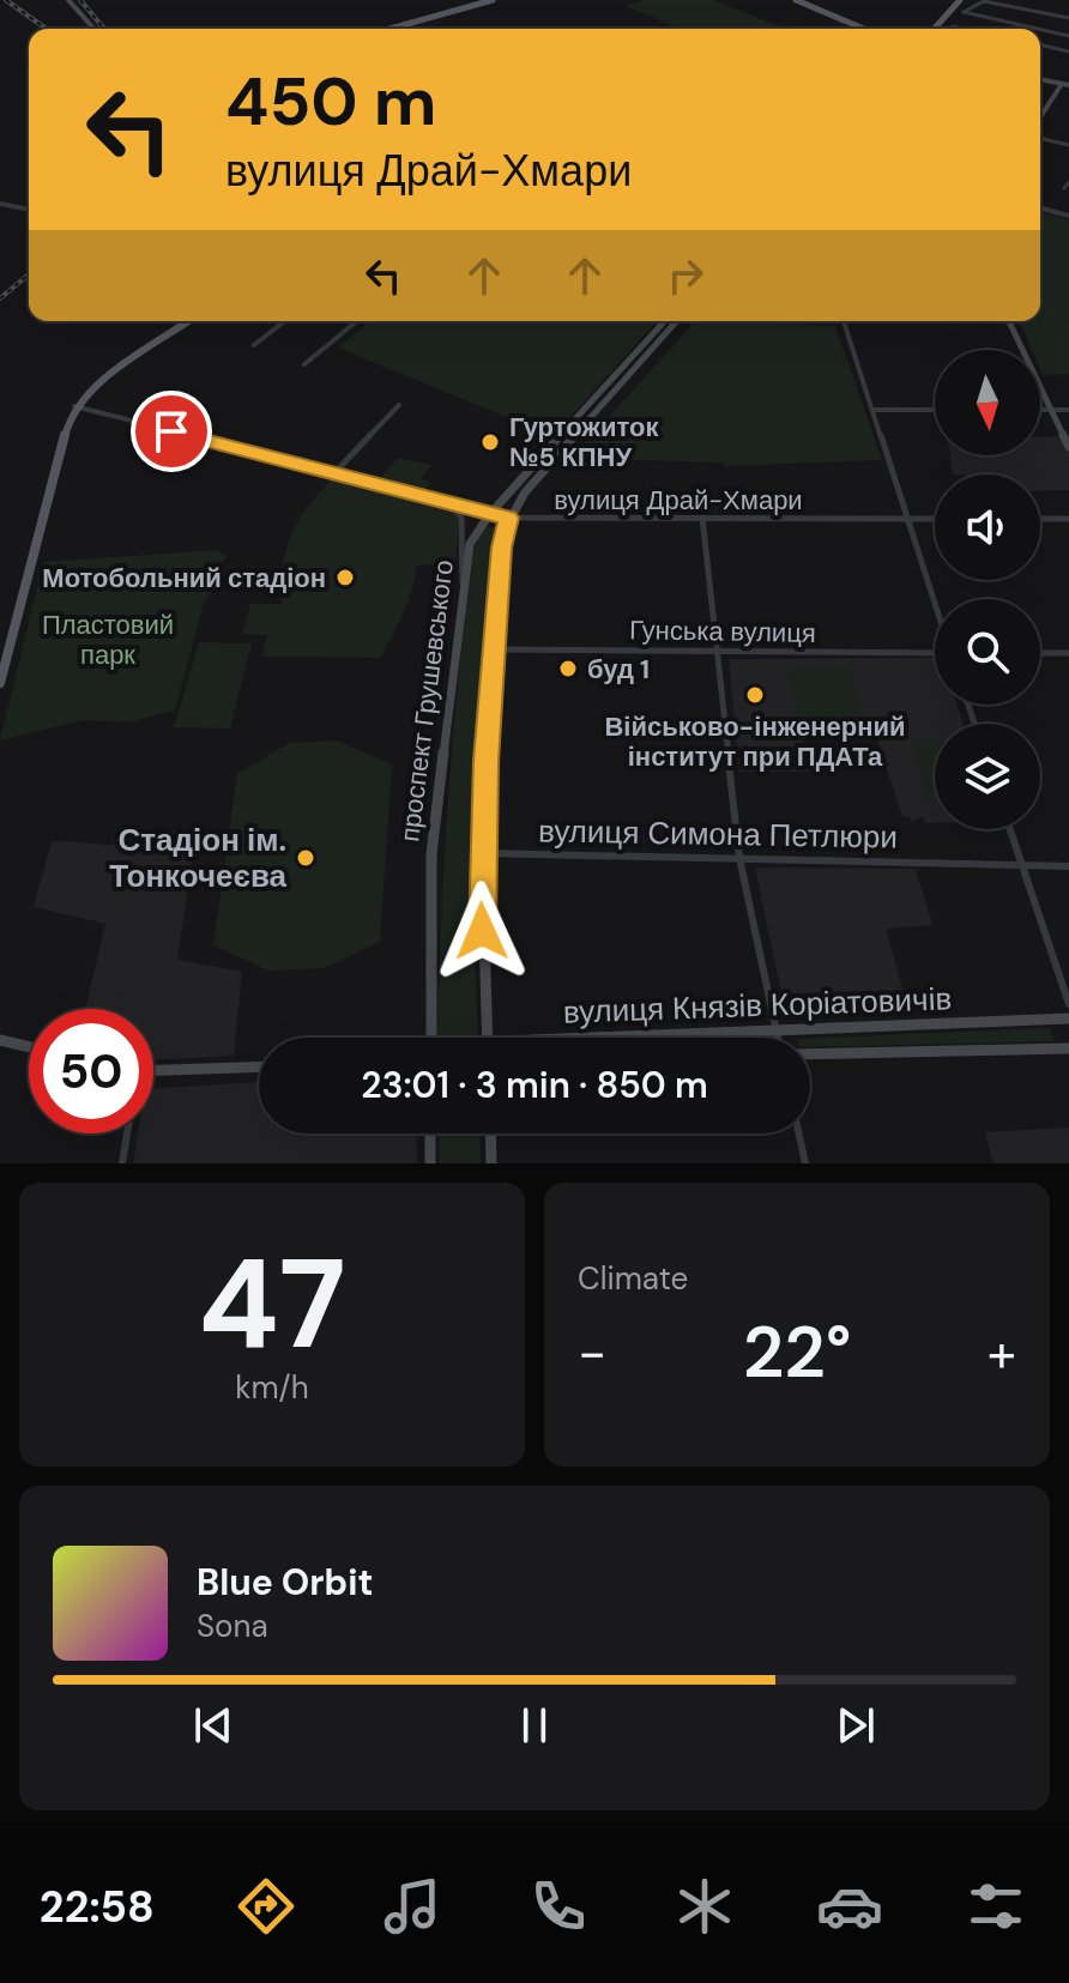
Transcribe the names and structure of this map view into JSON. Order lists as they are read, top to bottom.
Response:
{
  "streets": {
    "main road": ["проспект Грушевського", "вулиця Князів Коріатовичів"],
    "street": ["вулиця Драй-Хмари", "Гунська вулиця", "вулиця Симона Петлюри"]
  },
  "crossings": [
    ["вулиця Драй-Хмари", "проспект Грушевського"]
  ],
  "parks": ["Пластовий парк"],
  "places": [
    "Гуртожиток №5 КПНУ",
    "Мотобольний стадіон",
    "буд 1",
    "Військово-інженерний інститут при ПДАТа",
    "Стадіон ім. Тонкочеєва"
  ],
  "north": "bottom",
  "page": {
    "turn": ["450 m", "вулиця Драй-Хмари"],
    "limit": "50",
    "trip": "23:01 · 3 min · 850 m",
    "tile": [
      ["47", "km/h"],
      "Climate"
    ],
    "heat": ["−", "22°", "+"],
    "song": ["Blue Orbit", "Sona"],
    "tabs": "22:58"
  }
}
